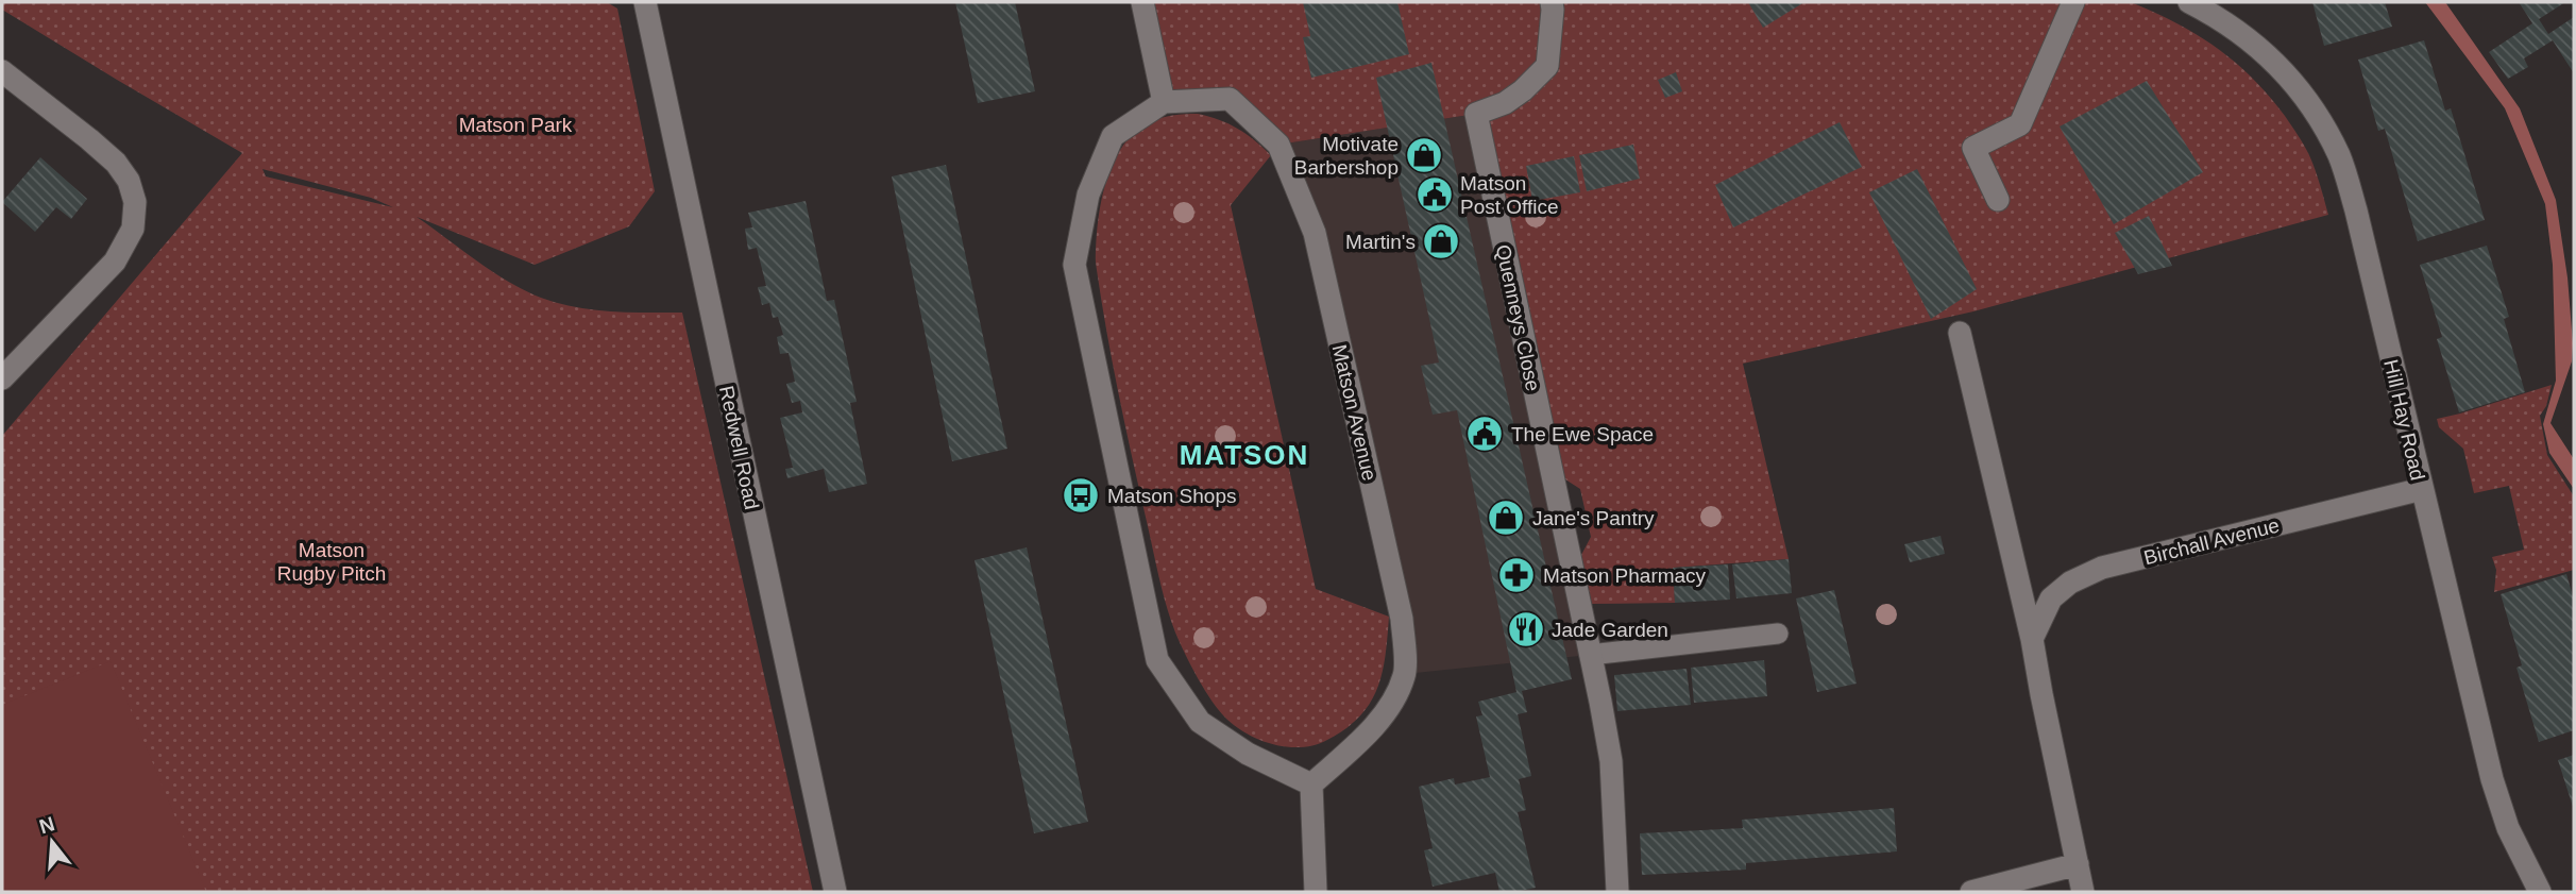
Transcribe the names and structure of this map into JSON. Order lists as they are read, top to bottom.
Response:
{
  "streets": {
    "street": [
      "Quenneys Close",
      "Matson Avenue",
      "Hill Hay Road",
      "Redwell Road",
      "Birchall Avenue"
    ]
  },
  "crossings": [
    ["Hill Hay Road", "Birchall Avenue"]
  ],
  "districts": ["MATSON"],
  "parks": ["Matson Park", "Matson Rugby Pitch"],
  "places": {
    "shop": ["Motivate Barbershop", "Martin's", "Jane's Pantry"],
    "public building": ["Matson Post Office", "The Ewe Space"],
    "bus stop": ["Matson Shops"],
    "pharmacy": ["Matson Pharmacy"],
    "restaurant": ["Jade Garden"]
  },
  "north": "top"
}
